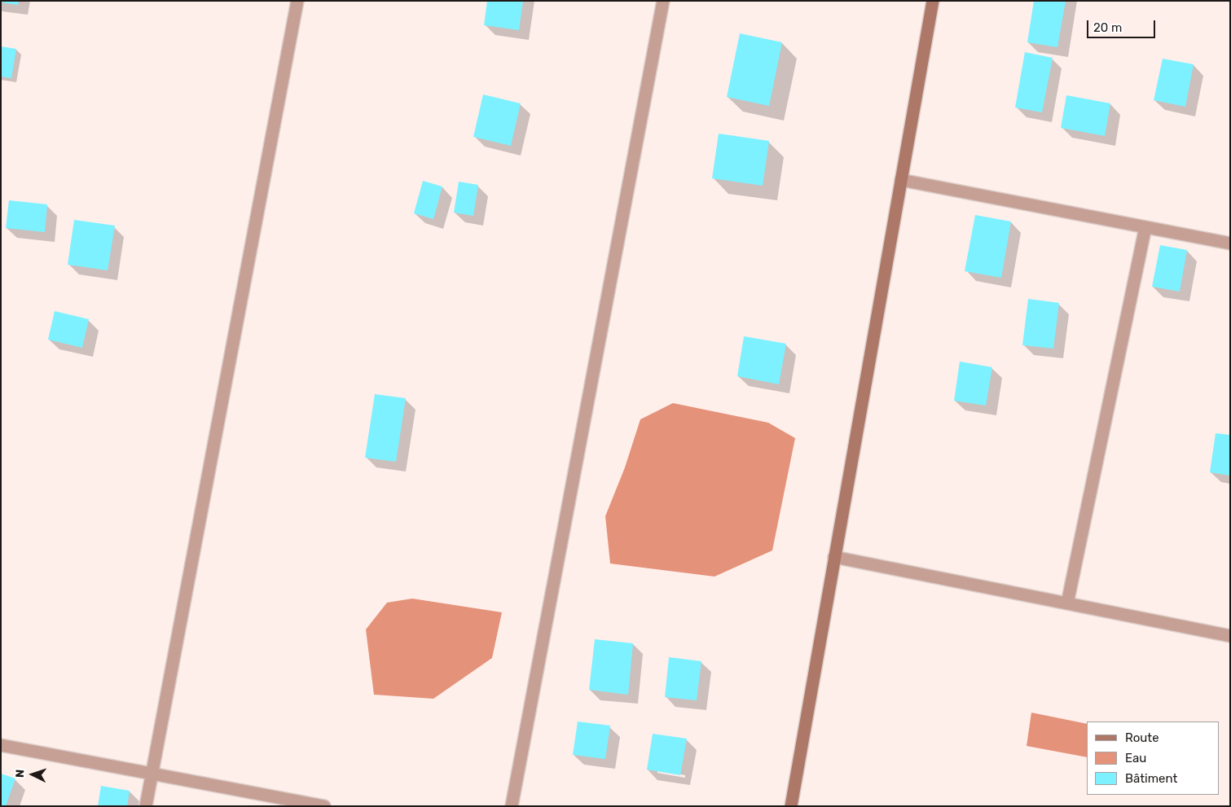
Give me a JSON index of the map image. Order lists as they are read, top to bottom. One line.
{"legend":["Route","Eau","Bâtiment"],"scale_bar":"20 m","north":"left"}
